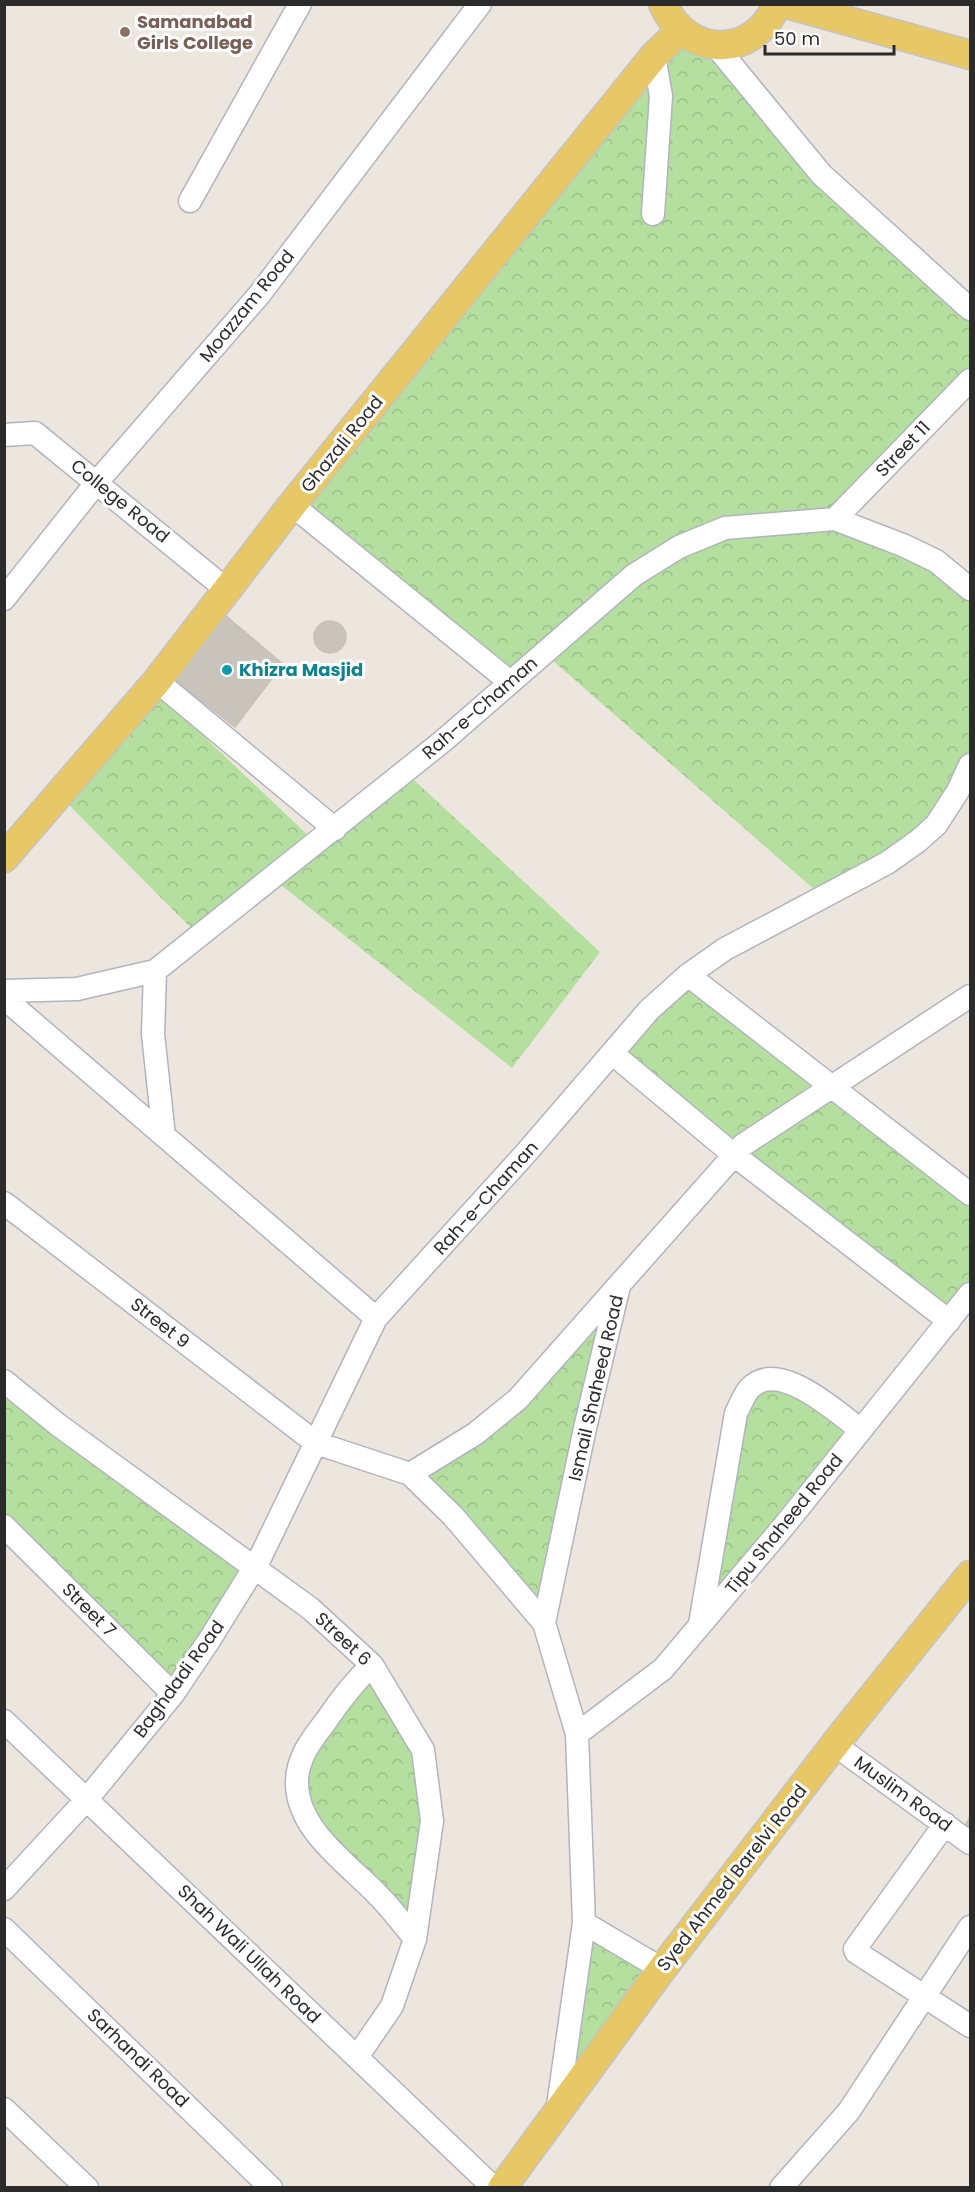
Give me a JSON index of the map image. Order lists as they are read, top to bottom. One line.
{"streets":{"main road":["Ghazali Road","Syed Ahmed Barelvi Road"],"street":["Moazzam Road","Street 11","College Road","Rah-e-Chaman","Street 9","Ismail Shaheed Road","Tipu Shaheed Road","Street 7","Street 6","Baghdadi Road","Muslim Road","Shah Wali Ullah Road","Sarhandi Road"]},"crossings":[["Moazzam Road","College Road"],["Ghazali Road","College Road"],["Street 11","Rah-e-Chaman"],["Rah-e-Chaman","Street 9"],["Rah-e-Chaman","Baghdadi Road"],["Street 9","Baghdadi Road"],["Street 7","Baghdadi Road"],["Street 6","Baghdadi Road"],["Street 6","Shah Wali Ullah Road"],["Baghdadi Road","Shah Wali Ullah Road"],["Muslim Road","Syed Ahmed Barelvi Road"]],"places":["Samanabad Girls College","Khizra Masjid"],"scale_bar":"50 m"}
